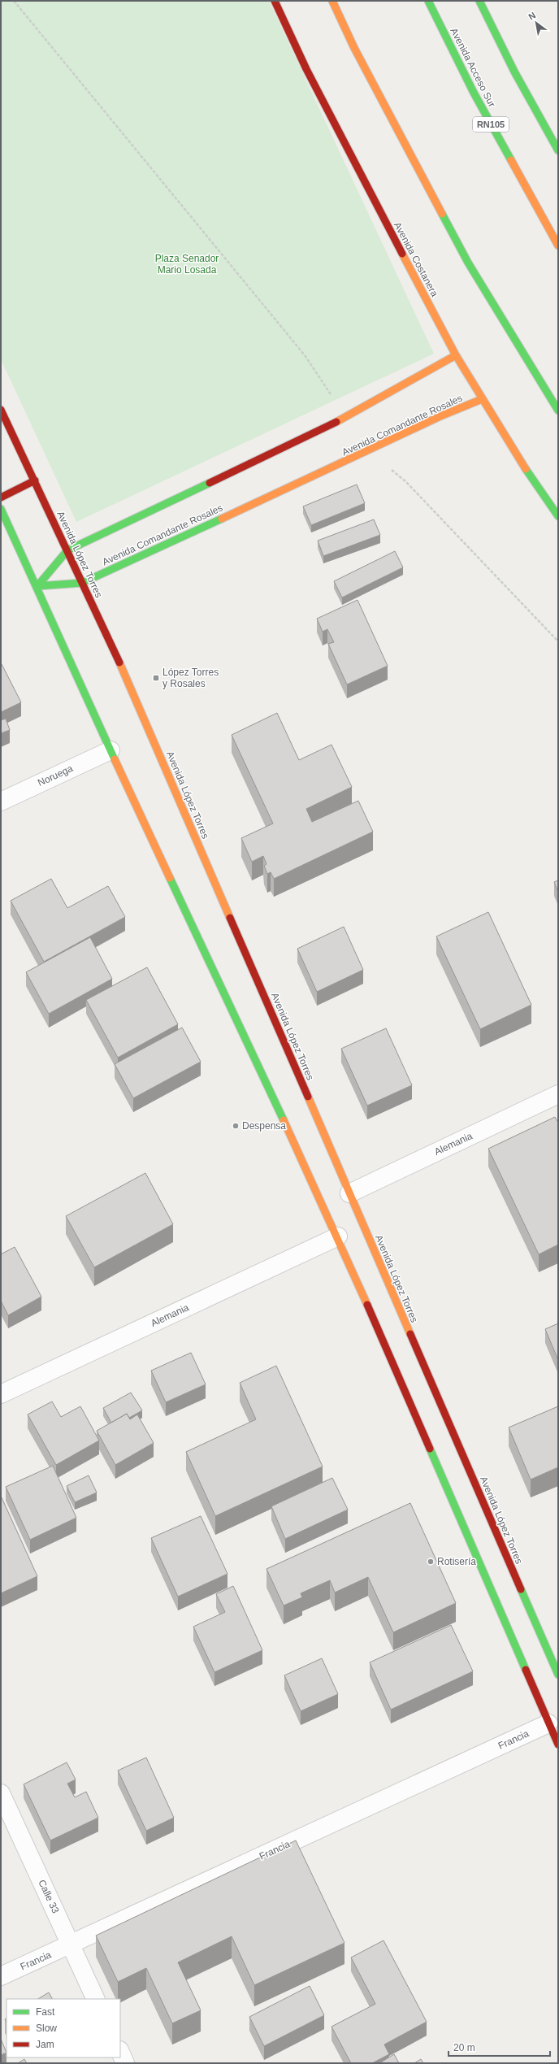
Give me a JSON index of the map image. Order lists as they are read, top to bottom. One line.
{"streets":{"main road":["Avenida Acceso Sur","RN105","Avenida Costanera","Avenida Comandante Rosales","Avenida López Torres"],"street":["Noruega","Alemania","Francia","Calle 33"]},"crossings":[["Avenida Costanera","Avenida Comandante Rosales"],["Avenida Comandante Rosales","Avenida López Torres"],["Avenida López Torres","Alemania"],["Francia","Calle 33"]],"parks":["Plaza Senador Mario Losada"],"places":{"transit":["López Torres y Rosales"],"other":["Despensa","Rotisería"]},"legend":["Fast","Slow","Jam"],"scale_bar":"20 m","north":"top left"}
